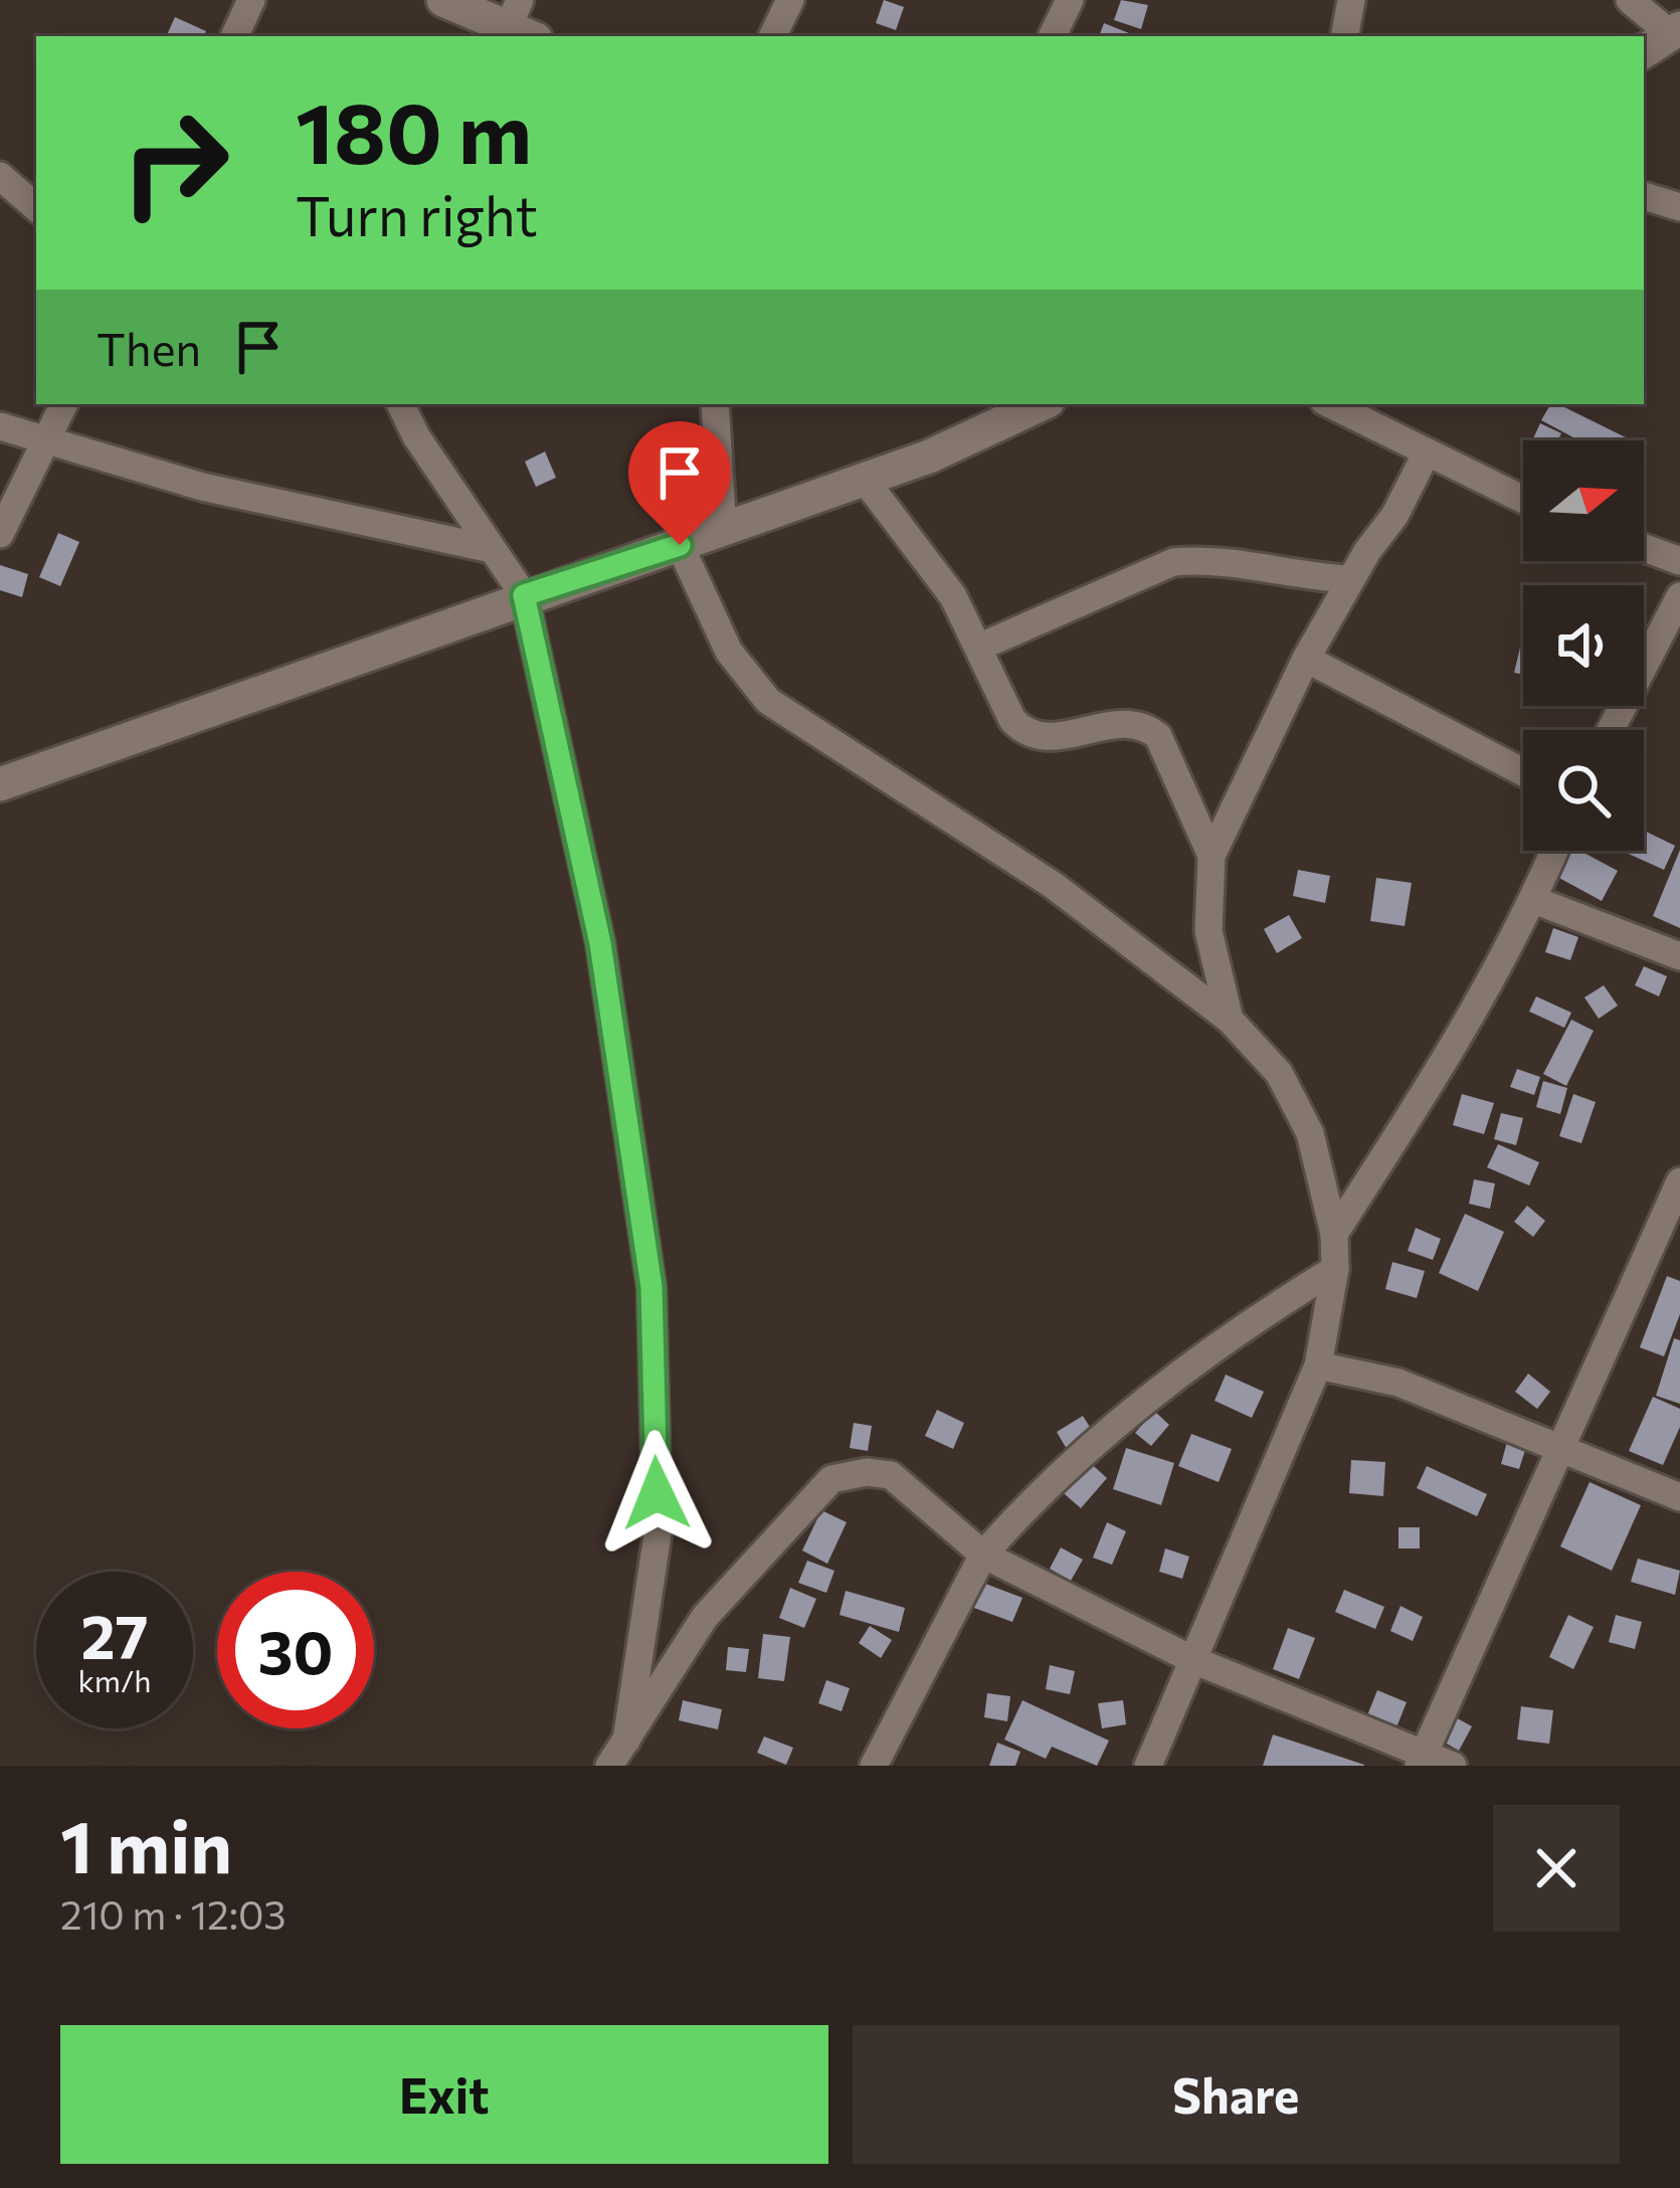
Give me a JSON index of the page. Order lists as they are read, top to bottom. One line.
{"north":"right","page":{"turn":["180 m","Turn right"],"then":"Then","speed":"27 km/h","limit":"30","heading":["1 min","210 m · 12:03"],"buttons":["Exit","Share"]}}
